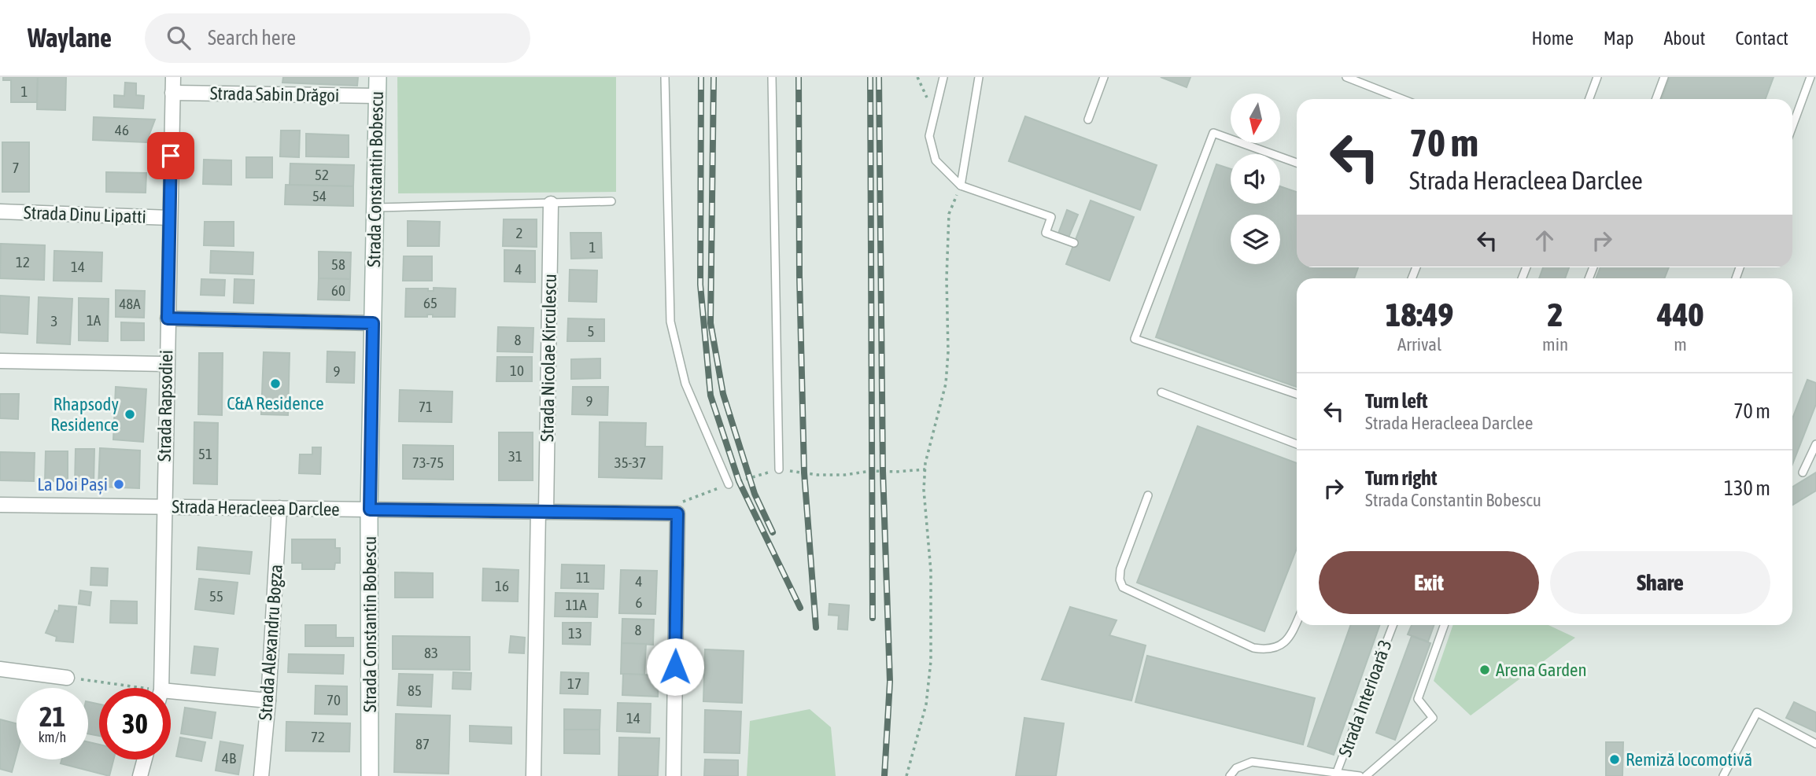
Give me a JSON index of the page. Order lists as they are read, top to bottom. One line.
{"streets":{"street":["Strada Sabin Drăgoi","Strada Constantin Bobescu","Strada Dinu Lipatti","Strada Nicolae Kirculescu","Strada Rapsodiei","Strada Heracleea Darclee","Strada Alexandru Bogza"],"lane":["Strada Interioară 3"]},"crossings":[["Strada Sabin Drăgoi","Strada Constantin Bobescu"],["Strada Sabin Drăgoi","Strada Rapsodiei"],["Strada Constantin Bobescu","Strada Heracleea Darclee"],["Strada Dinu Lipatti","Strada Rapsodiei"],["Strada Nicolae Kirculescu","Strada Heracleea Darclee"],["Strada Rapsodiei","Strada Heracleea Darclee"],["Strada Heracleea Darclee","Strada Alexandru Bogza"]],"places":["C&A Residence","Rhapsody Residence","La Doi Pași","Arena Garden","Remiză locomotivă"],"house_numbers":["1","46","7","52","54","2","1","12","58","14","4","60","65","48A","1A","3","5","8","10","9","9","71","51","31","73-75","35-37","11","4","16","55","6","11A","8","13","83","17","85","70","14","72","87","4B"],"north":"bottom","page":{"header":"Waylane","search":"Search here","nav":["Home","Map","About","Contact"],"turn":["70 m","Strada Heracleea Darclee"],"eta":["18:49","Arrival","2","min","440","m"],"list":[{"name":"Turn left","note":"Strada Heracleea Darclee","value":"70 m"},{"name":"Turn right","note":"Strada Constantin Bobescu","value":"130 m"}],"buttons":["Exit","Share"],"speed":"21 km/h","limit":"30"}}
